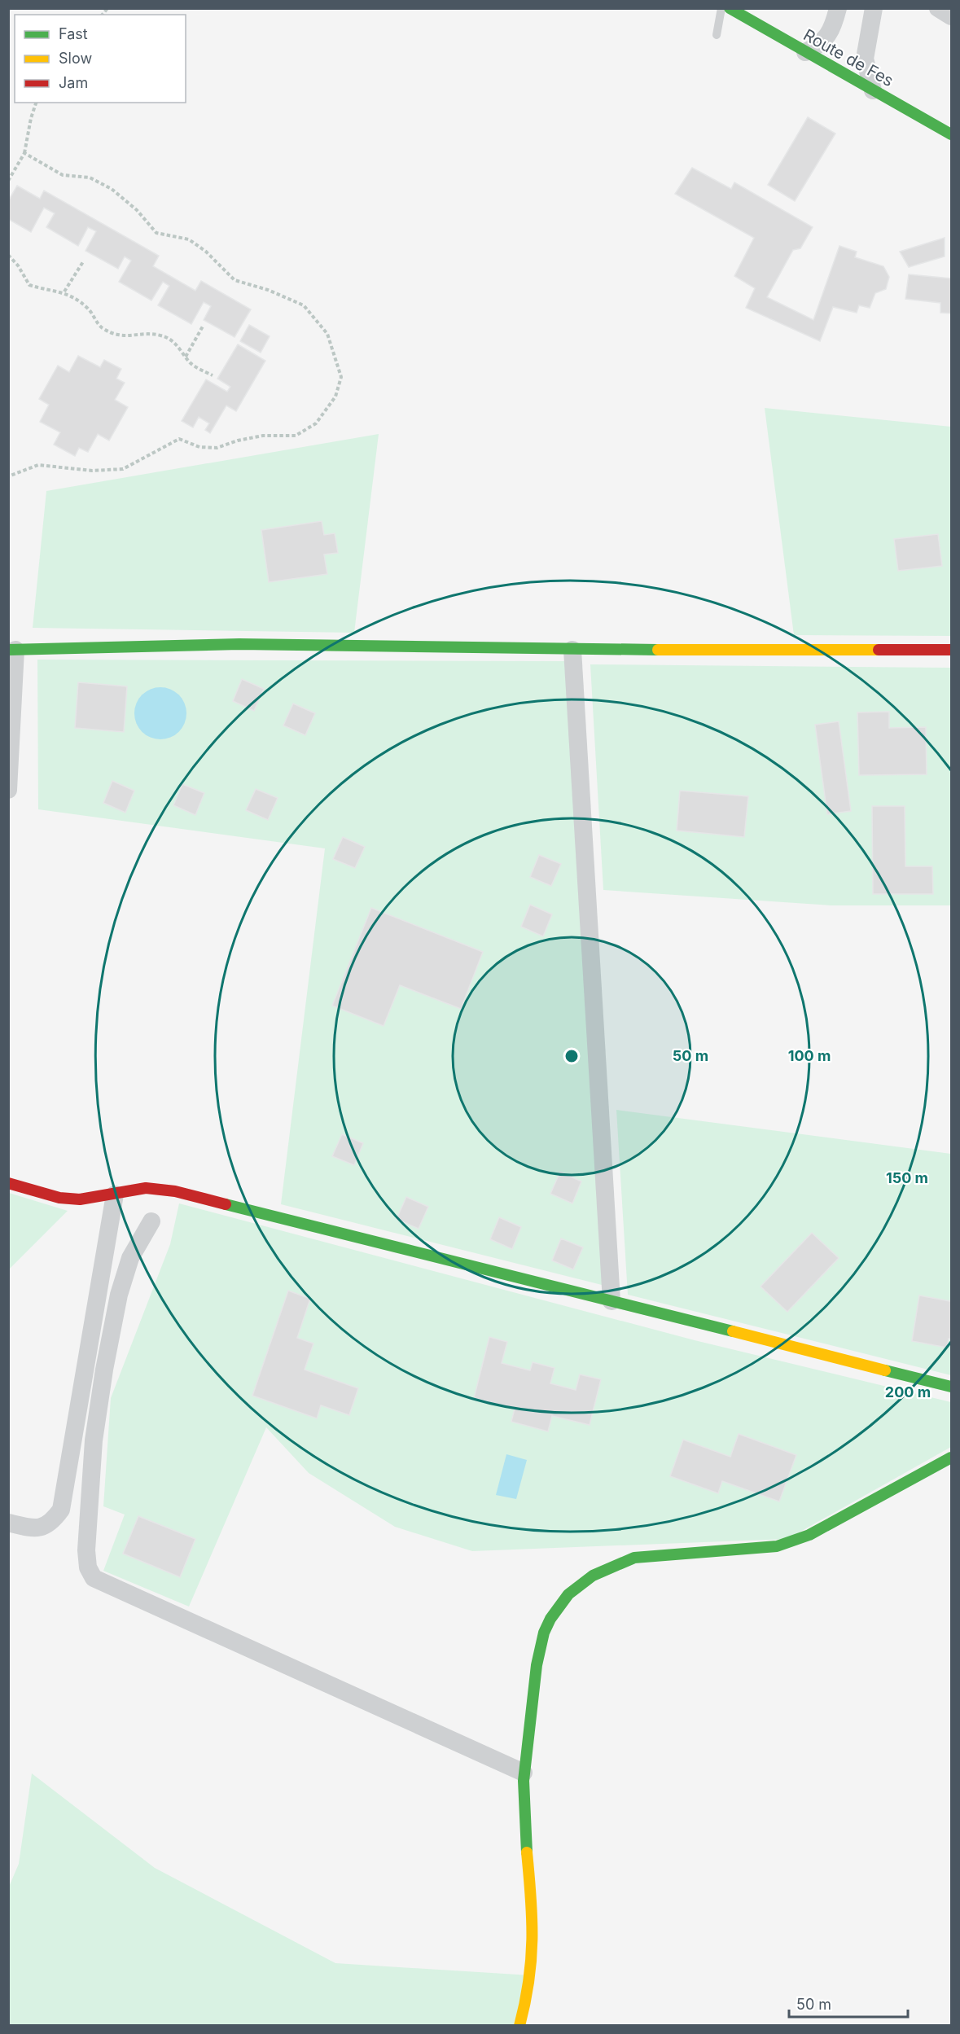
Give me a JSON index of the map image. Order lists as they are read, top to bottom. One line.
{"streets":{"street":["Route de Fes"]},"legend":["Fast","Slow","Jam"],"scale_bar":"50 m","rings":["50 m","100 m","150 m","200 m"]}
